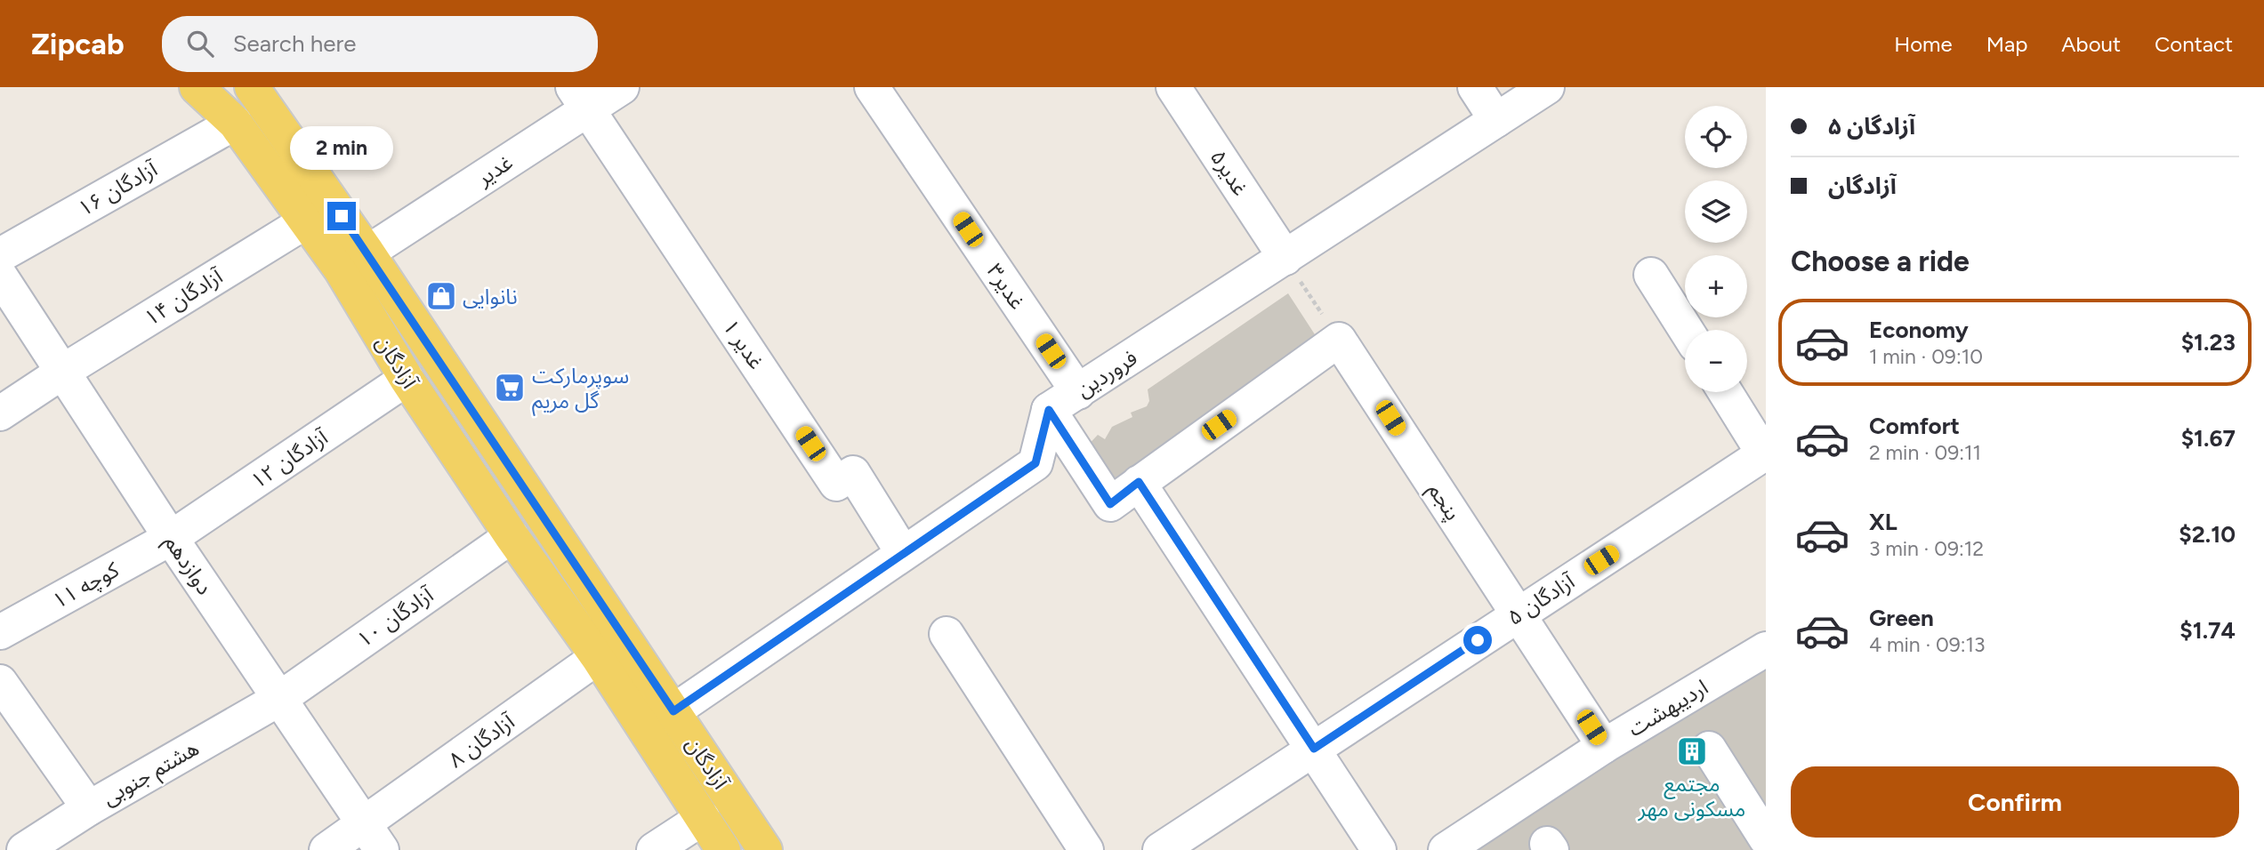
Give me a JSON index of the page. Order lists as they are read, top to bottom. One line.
{"streets":{"main road":["آزادگان"],"street":["غدیر","غدیر۵","آزادگان ۱۶","غدیر۳","آزادگان ۱۴","غدیر ۱","فروردین","آزادگان ۱۲","پنجم","دوازدهم","کوچه ۱۱","آزادگان ۵","آزادگان ۱۰","اردیبهشت","آزادگان ۸","هشتم جنوبی"]},"crossings":[["غدیر","غدیر ۱"],["غدیر","آزادگان"],["غدیر۵","فروردین"],["آزادگان ۱۶","آزادگان"],["غدیر۳","فروردین"],["آزادگان ۱۴","آزادگان"],["آزادگان ۱۴","دوازدهم"],["آزادگان","آزادگان ۱۲"],["آزادگان","آزادگان ۱۰"],["آزادگان","آزادگان ۸"],["آزادگان ۱۲","دوازدهم"],["آزادگان ۱۲","کوچه ۱۱"],["پنجم","آزادگان ۵"],["پنجم","اردیبهشت"],["دوازدهم","کوچه ۱۱"],["دوازدهم","آزادگان ۱۰"],["دوازدهم","آزادگان ۸"],["دوازدهم","هشتم جنوبی"],["آزادگان ۱۰","هشتم جنوبی"]],"places":{"shop":["نانوایی"],"supermarket":["سوپرمارکت گل مریم"],"building":["مجتمع مسکونی مهر"]},"page":{"header":"Zipcab","search":"Search here","nav":["Home","Map","About","Contact"],"banner":["آزادگان ۵","آزادگان"],"map_buttons":["+","−"],"bubble":"2 min","heading":"Choose a ride","list":[{"name":"Economy","note":"1 min · 09:10","value":"$1.23"},{"name":"Comfort","note":"2 min · 09:11","value":"$1.67"},{"name":"XL","note":"3 min · 09:12","value":"$2.10"},{"name":"Green","note":"4 min · 09:13","value":"$1.74"}],"buttons":"Confirm"}}
